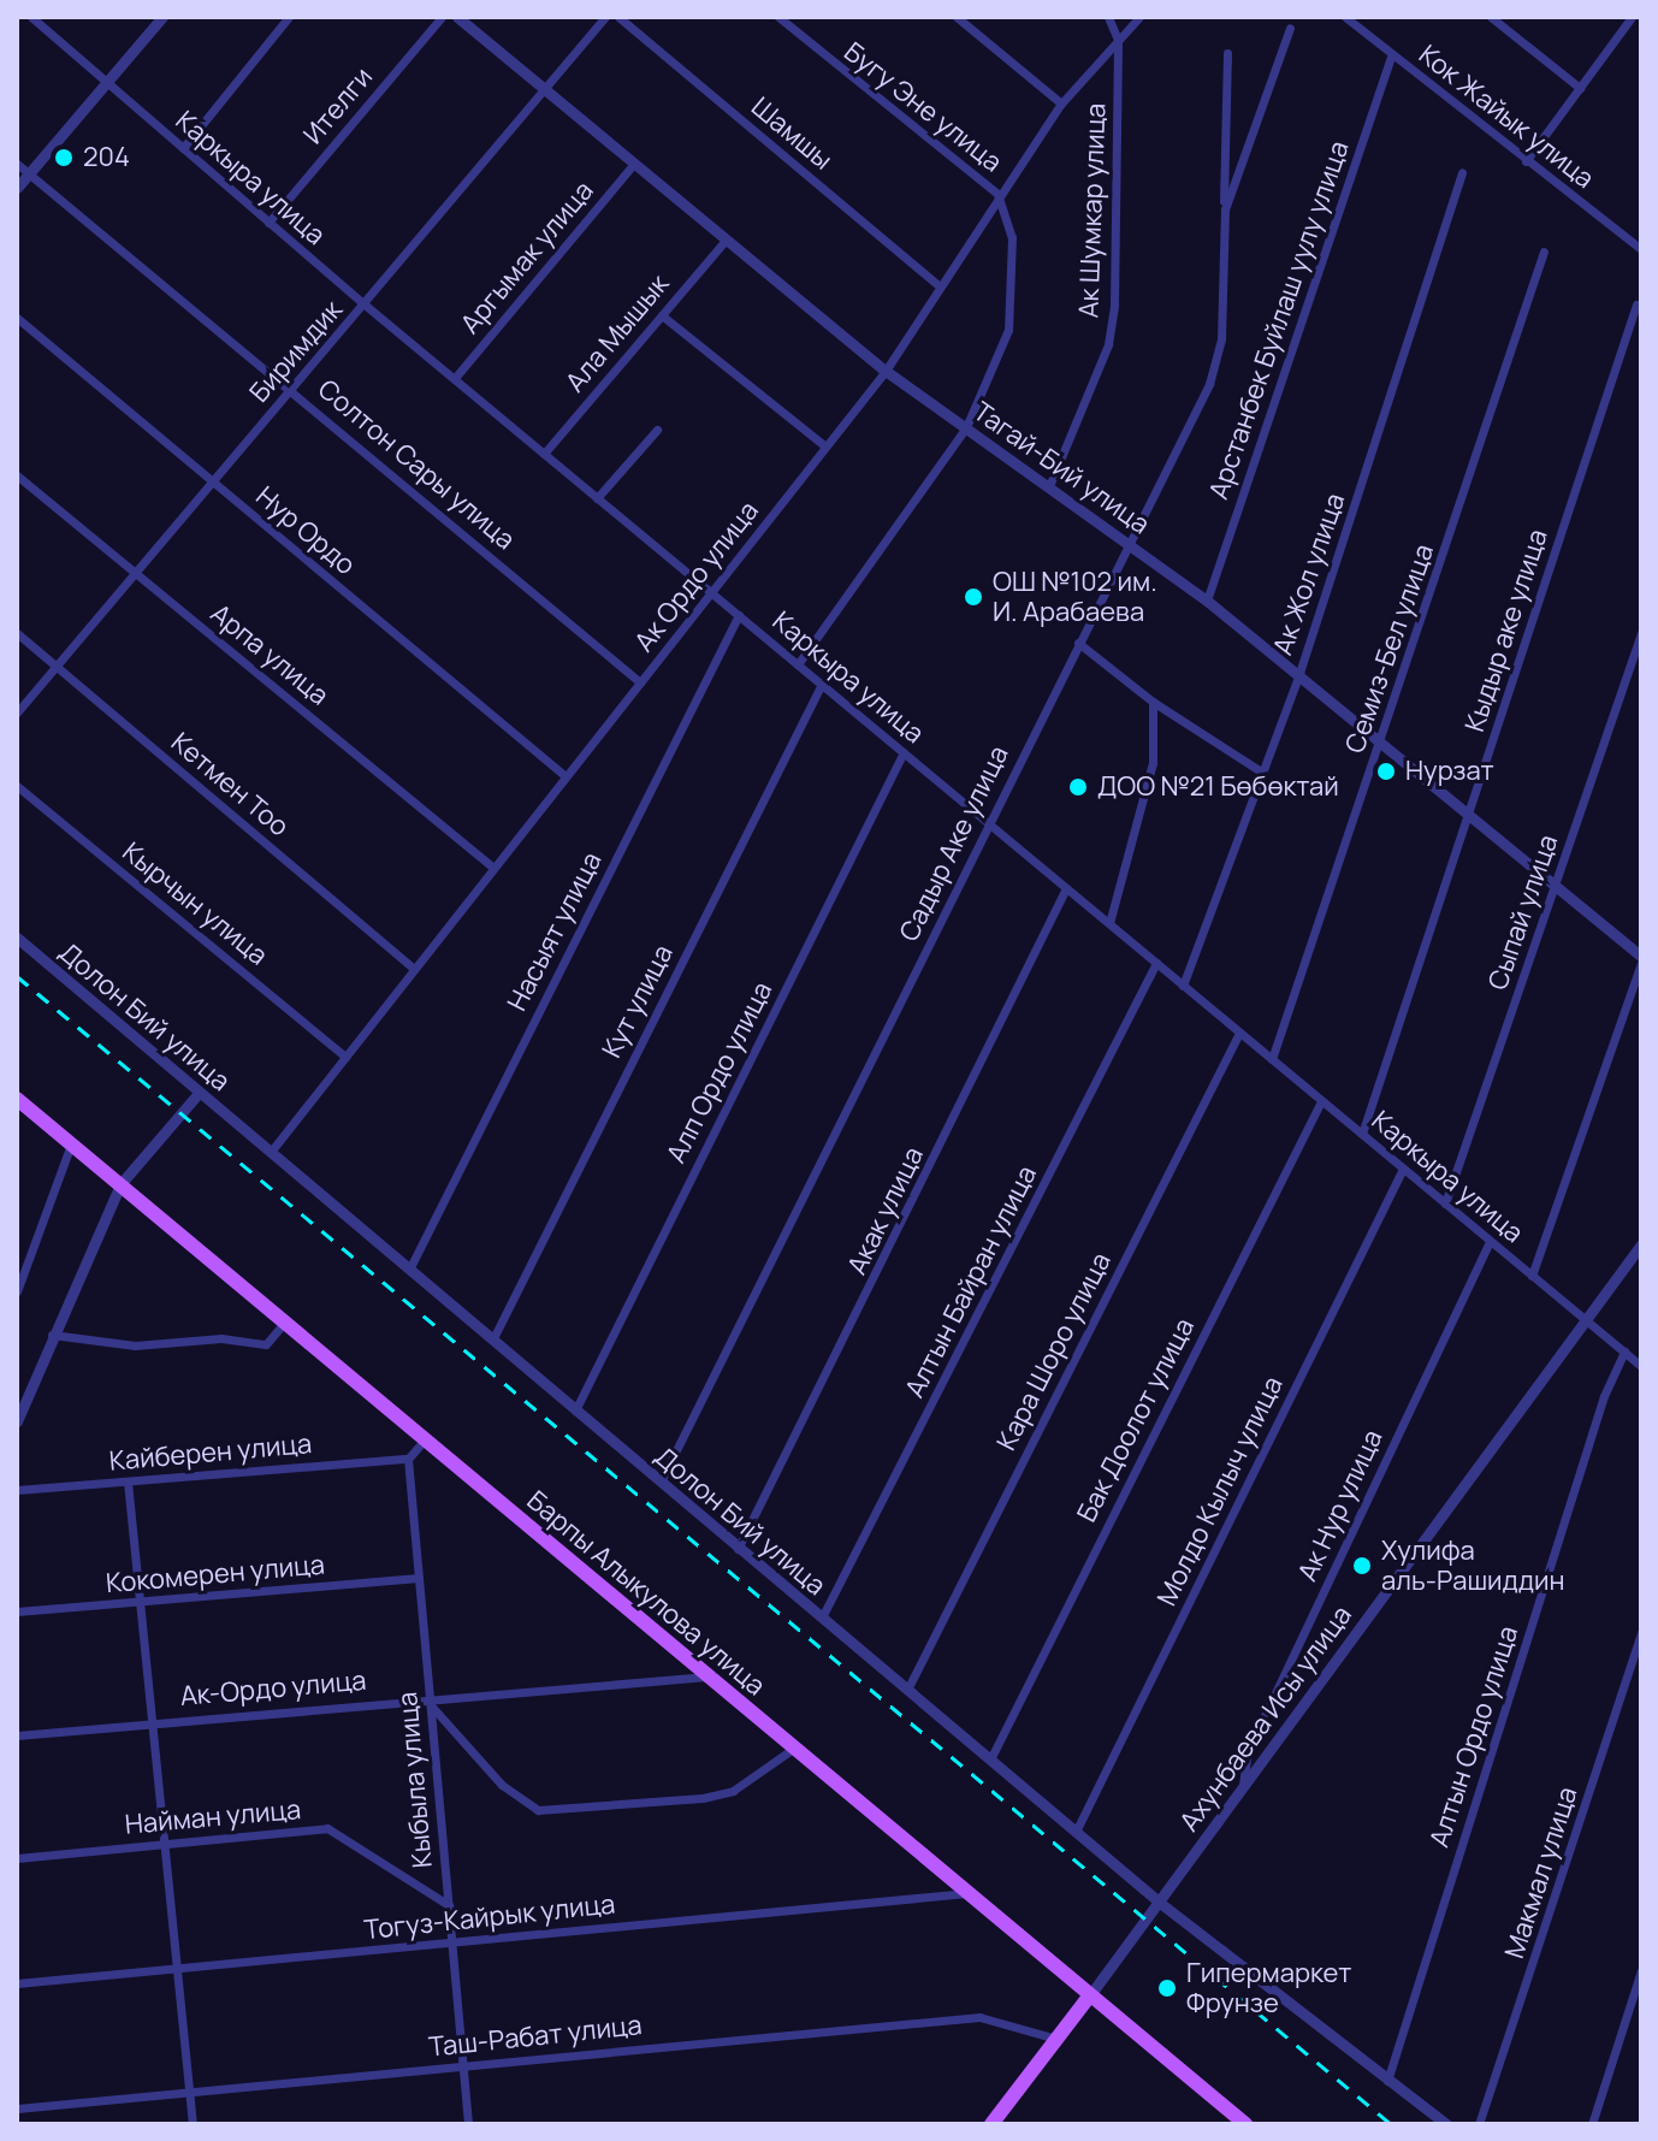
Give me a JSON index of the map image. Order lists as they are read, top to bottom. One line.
{"streets":{"main road":["Барпы Алыкулова улица","Ахунбаева Исы улица"],"street":["Ителги","Бугу Эне улица","Кок Жайык улица","Шамшы","Каркыра улица","Ак Шумкар улица","Аргымак улица","Арстанбек Буйлаш уулу улица","Ала Мышык","Биримдик","Солтон Сары улица","Тагай-Бий улица","Нур Ордо","Ак Жол улица","Ак Ордо улица","Кыдыр аке улица","Семиз-Бел улица","Арпа улица","Кетмен Тоо","Садыр Аке улица","Кырчын улица","Сыпай улица","Насыят улица","Кут улица","Долон Бий улица","Алп Ордо улица","Акак улица","Алтын Байран улица","Кара Шоро улица","Бак Доолот улица","Кайберен улица","Молдо Кылыч улица","Ак Нур улица","Кокомерен улица","Ак-Ордо улица","Алтын Ордо улица","Кыбыла улица","Найман улица","Макмал улица","Тогуз-Кайрык улица","Таш-Рабат улица"]},"crossings":[["Ителги","Каркыра улица"],["Бугу Эне улица","Ак Ордо улица"],["Кок Жайык улица","Арстанбек Буйлаш уулу улица"],["Шамшы","Ак Ордо улица"],["Каркыра улица","Аргымак улица"],["Каркыра улица","Ала Мышык"],["Каркыра улица","Биримдик"],["Каркыра улица","Ак Жол улица"],["Каркыра улица","Ак Ордо улица"],["Каркыра улица","Кыдыр аке улица"],["Каркыра улица","Семиз-Бел улица"],["Каркыра улица","Садыр Аке улица"],["Каркыра улица","Сыпай улица"],["Каркыра улица","Насыят улица"],["Каркыра улица","Кут улица"],["Каркыра улица","Алп Ордо улица"],["Каркыра улица","Акак улица"],["Каркыра улица","Алтын Байран улица"],["Каркыра улица","Кара Шоро улица"],["Каркыра улица","Бак Доолот улица"],["Каркыра улица","Молдо Кылыч улица"],["Каркыра улица","Ак Нур улица"],["Каркыра улица","Ахунбаева Исы улица"],["Каркыра улица","Алтын Ордо улица"],["Ак Шумкар улица","Тагай-Бий улица"],["Ак Шумкар улица","Ак Ордо улица"],["Аргымак улица","Тагай-Бий улица"],["Арстанбек Буйлаш уулу улица","Тагай-Бий улица"],["Ала Мышык","Тагай-Бий улица"],["Биримдик","Солтон Сары улица"],["Биримдик","Тагай-Бий улица"],["Биримдик","Нур Ордо"],["Биримдик","Арпа улица"],["Биримдик","Кетмен Тоо"],["Солтон Сары улица","Ак Ордо улица"],["Тагай-Бий улица","Ак Жол улица"],["Тагай-Бий улица","Ак Ордо улица"],["Тагай-Бий улица","Кыдыр аке улица"],["Тагай-Бий улица","Семиз-Бел улица"],["Тагай-Бий улица","Садыр Аке улица"],["Тагай-Бий улица","Сыпай улица"],["Нур Ордо","Ак Ордо улица"],["Ак Ордо улица","Арпа улица"],["Ак Ордо улица","Кетмен Тоо"],["Ак Ордо улица","Кырчын улица"],["Ак Ордо улица","Долон Бий улица"],["Садыр Аке улица","Долон Бий улица"],["Насыят улица","Долон Бий улица"],["Кут улица","Долон Бий улица"],["Долон Бий улица","Алп Ордо улица"],["Долон Бий улица","Акак улица"],["Долон Бий улица","Алтын Байран улица"],["Долон Бий улица","Кара Шоро улица"],["Долон Бий улица","Бак Доолот улица"],["Долон Бий улица","Молдо Кылыч улица"],["Долон Бий улица","Ахунбаева Исы улица"],["Долон Бий улица","Алтын Ордо улица"],["Кайберен улица","Кыбыла улица"],["Ак Нур улица","Ахунбаева Исы улица"],["Кокомерен улица","Кыбыла улица"],["Барпы Алыкулова улица","Ак-Ордо улица"],["Барпы Алыкулова улица","Ахунбаева Исы улица"],["Барпы Алыкулова улица","Тогуз-Кайрык улица"],["Ак-Ордо улица","Кыбыла улица"],["Ахунбаева Исы улица","Таш-Рабат улица"],["Кыбыла улица","Найман улица"],["Кыбыла улица","Тогуз-Кайрык улица"],["Кыбыла улица","Таш-Рабат улица"]],"places":["204","ОШ №102 им. И. Арабаева","Нурзат","ДОО №21 Бөбөктай","Хулифа аль-Рашиддин","Гипермаркет Фрунзе"]}
